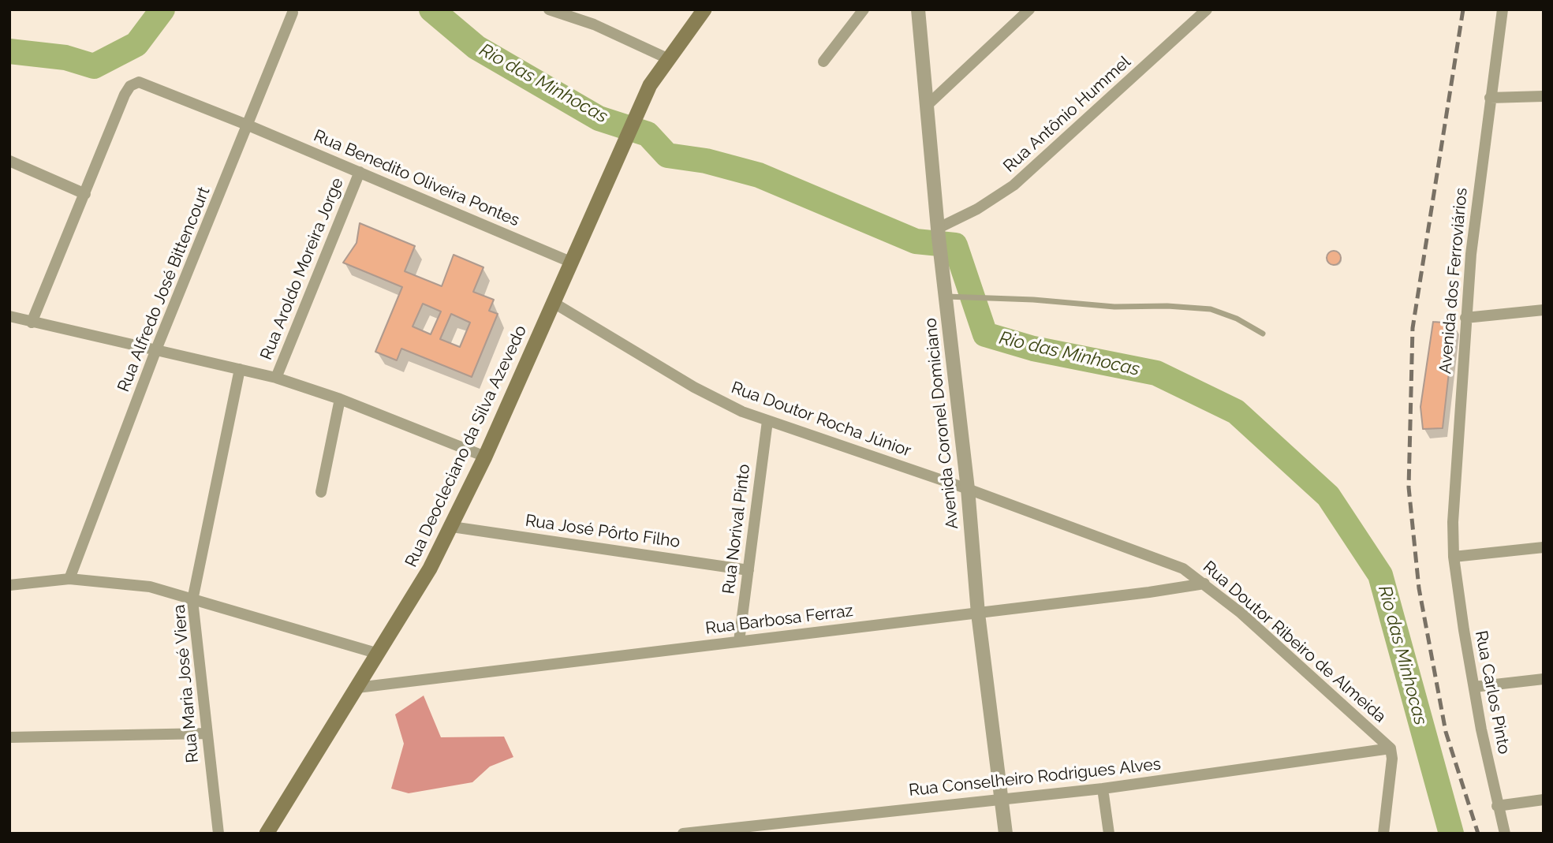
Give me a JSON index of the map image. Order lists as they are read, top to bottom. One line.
{"streets":{"main road":["Rua Deocleciano da Silva Azevedo"],"street":["Rua Antônio Hummel","Rua Benedito Oliveira Pontes","Rua Aroldo Moreira Jorge","Avenida dos Ferroviários","Rua Alfredo José Bittencourt","Rua Doutor Rocha Júnior","Avenida Coronel Domiciano","Rua Norival Pinto","Rua José Pôrto Filho","Rua Barbosa Ferraz","Rua Doutor Ribeiro de Almeida","Rua Maria José Viera","Rua Carlos Pinto","Rua Conselheiro Rodrigues Alves"]},"crossings":[["Rua Antônio Hummel","Avenida Coronel Domiciano"],["Rua Benedito Oliveira Pontes","Rua Aroldo Moreira Jorge"],["Rua Benedito Oliveira Pontes","Rua Alfredo José Bittencourt"],["Rua Benedito Oliveira Pontes","Rua Deocleciano da Silva Azevedo"],["Avenida dos Ferroviários","Rua Carlos Pinto"],["Rua Doutor Rocha Júnior","Avenida Coronel Domiciano"],["Rua Doutor Rocha Júnior","Rua Deocleciano da Silva Azevedo"],["Rua Doutor Rocha Júnior","Rua Norival Pinto"],["Rua Doutor Rocha Júnior","Rua Doutor Ribeiro de Almeida"],["Avenida Coronel Domiciano","Rua Barbosa Ferraz"],["Avenida Coronel Domiciano","Rua Doutor Ribeiro de Almeida"],["Avenida Coronel Domiciano","Rua Conselheiro Rodrigues Alves"],["Rua Deocleciano da Silva Azevedo","Rua José Pôrto Filho"],["Rua Deocleciano da Silva Azevedo","Rua Barbosa Ferraz"],["Rua Norival Pinto","Rua José Pôrto Filho"],["Rua Norival Pinto","Rua Barbosa Ferraz"],["Rua Barbosa Ferraz","Rua Doutor Ribeiro de Almeida"],["Rua Doutor Ribeiro de Almeida","Rua Conselheiro Rodrigues Alves"]],"water":["Rio das Minhocas"]}
